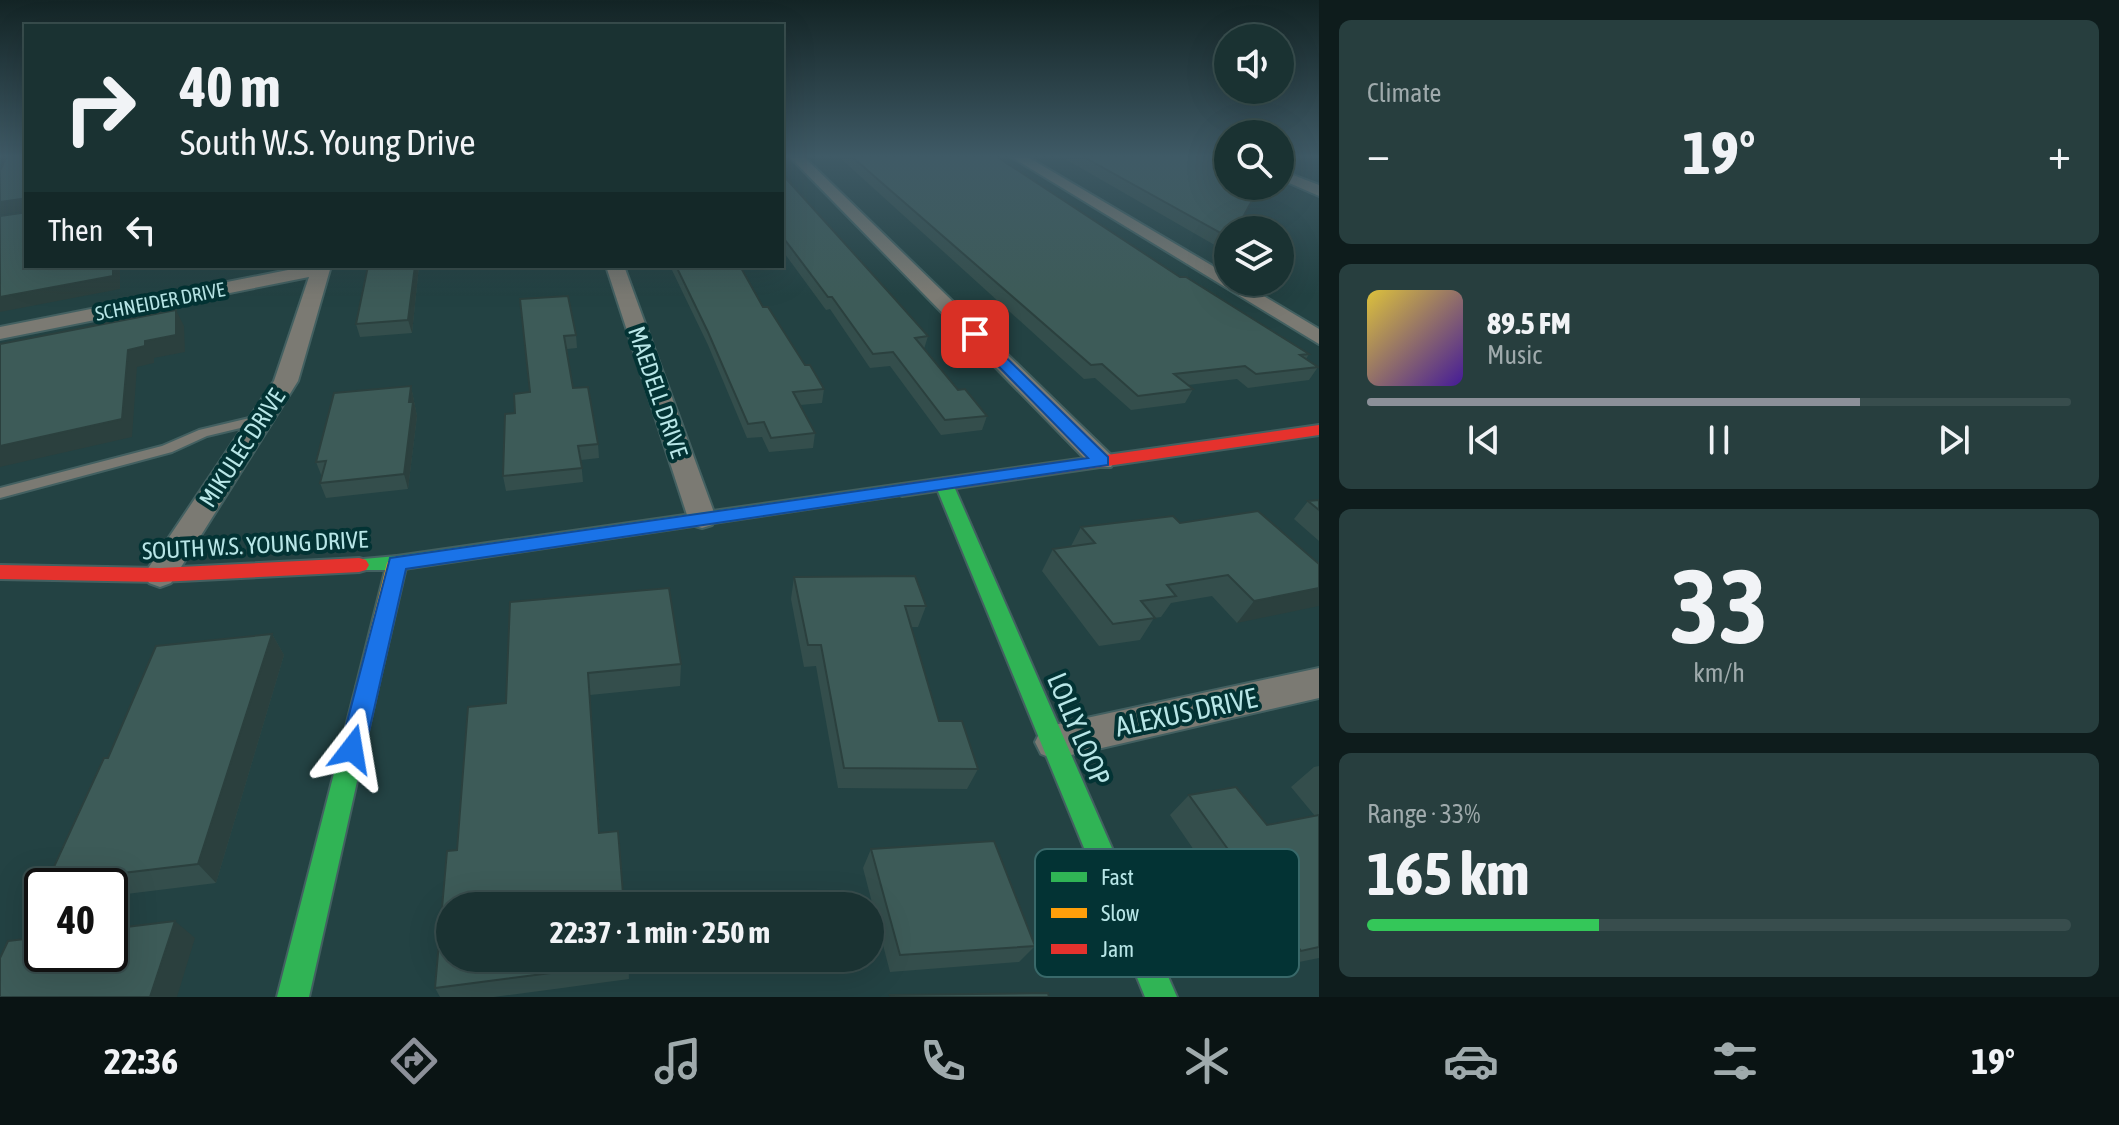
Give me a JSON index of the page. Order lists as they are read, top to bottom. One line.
{"streets":{"main road":["SOUTH W.S. YOUNG DRIVE","LOLLY LOOP"],"street":["SCHNEIDER DRIVE","MAEDELL DRIVE","MIKULEC DRIVE","ALEXUS DRIVE"]},"crossings":[["SCHNEIDER DRIVE","MIKULEC DRIVE"],["MAEDELL DRIVE","SOUTH W.S. YOUNG DRIVE"],["MIKULEC DRIVE","SOUTH W.S. YOUNG DRIVE"],["SOUTH W.S. YOUNG DRIVE","LOLLY LOOP"],["ALEXUS DRIVE","LOLLY LOOP"]],"legend":["Fast","Slow","Jam"],"page":{"tile":["Climate",["33","km/h"],["Range · 33%","165 km"]],"turn":["40 m","South W.S. Young Drive"],"heat":["−","19°","+"],"then":"Then","song":["89.5 FM","Music"],"limit":"40","trip":"22:37 · 1 min · 250 m","tabs":["22:36","19°"]}}
